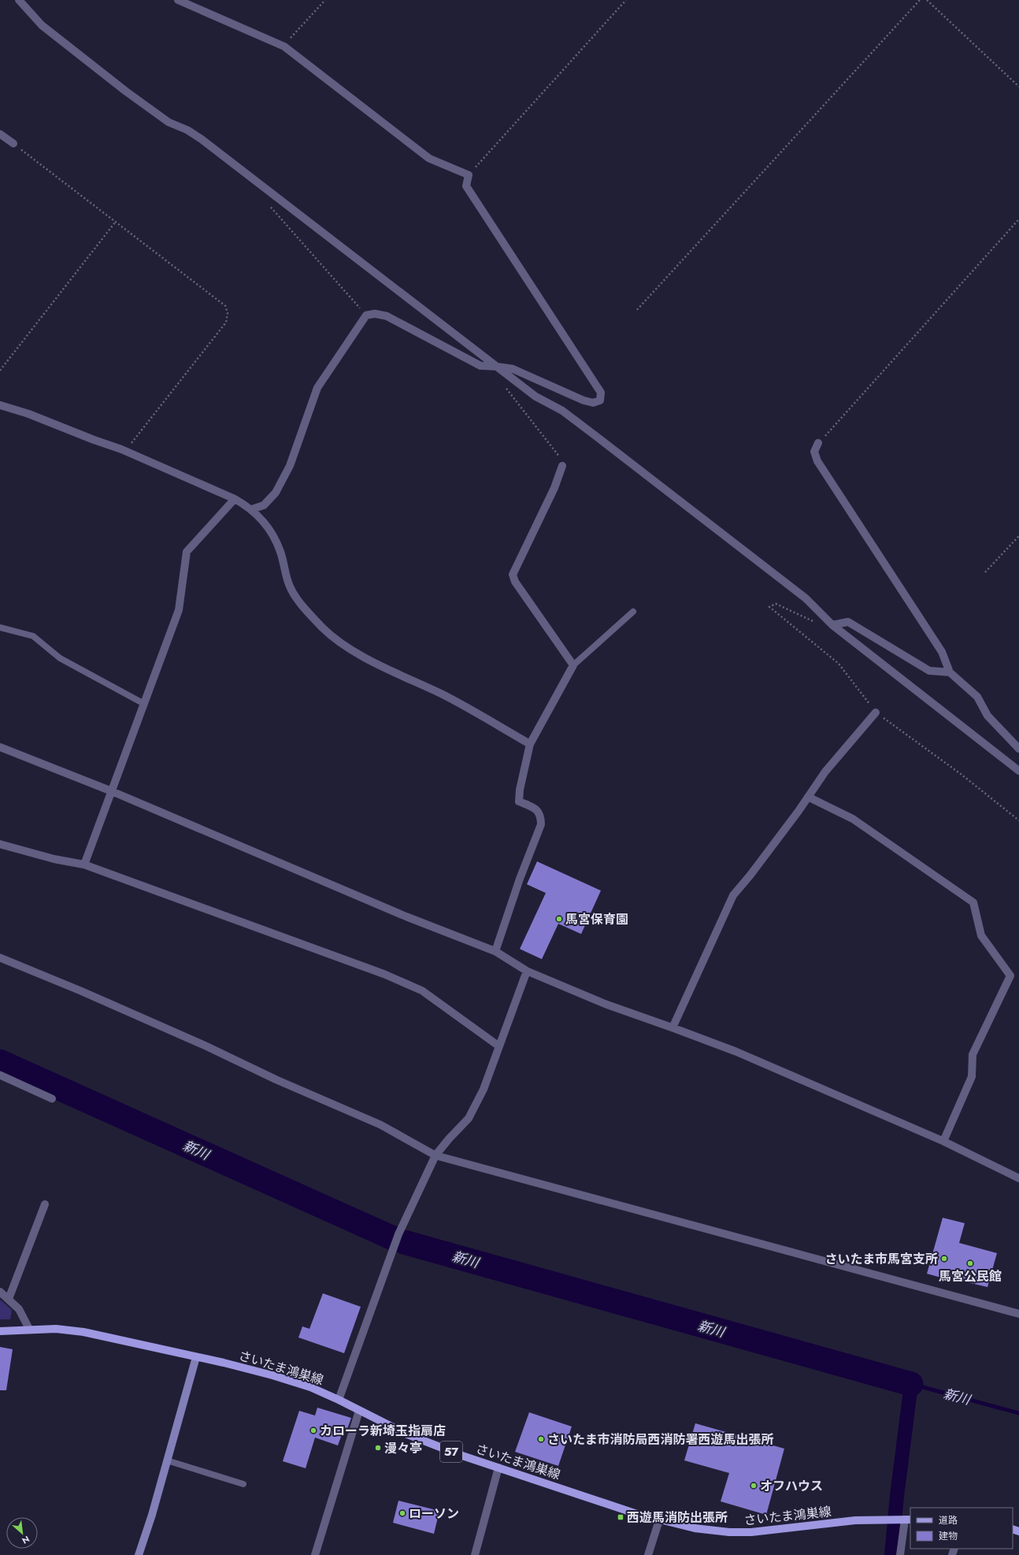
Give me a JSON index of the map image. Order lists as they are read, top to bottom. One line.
{"streets":{"main road":["さいたま鴻巣線","57"]},"water":["新川"],"places":{"other":["馬宮保育園","さいたま市馬宮支所","馬宮公民館","カローラ新埼玉指扇店","さいたま市消防局西消防署西遊馬出張所","漫々亭","オフハウス","ローソン"],"transit":["西遊馬消防出張所"]},"legend":["道路","建物"],"north":"bottom right"}
